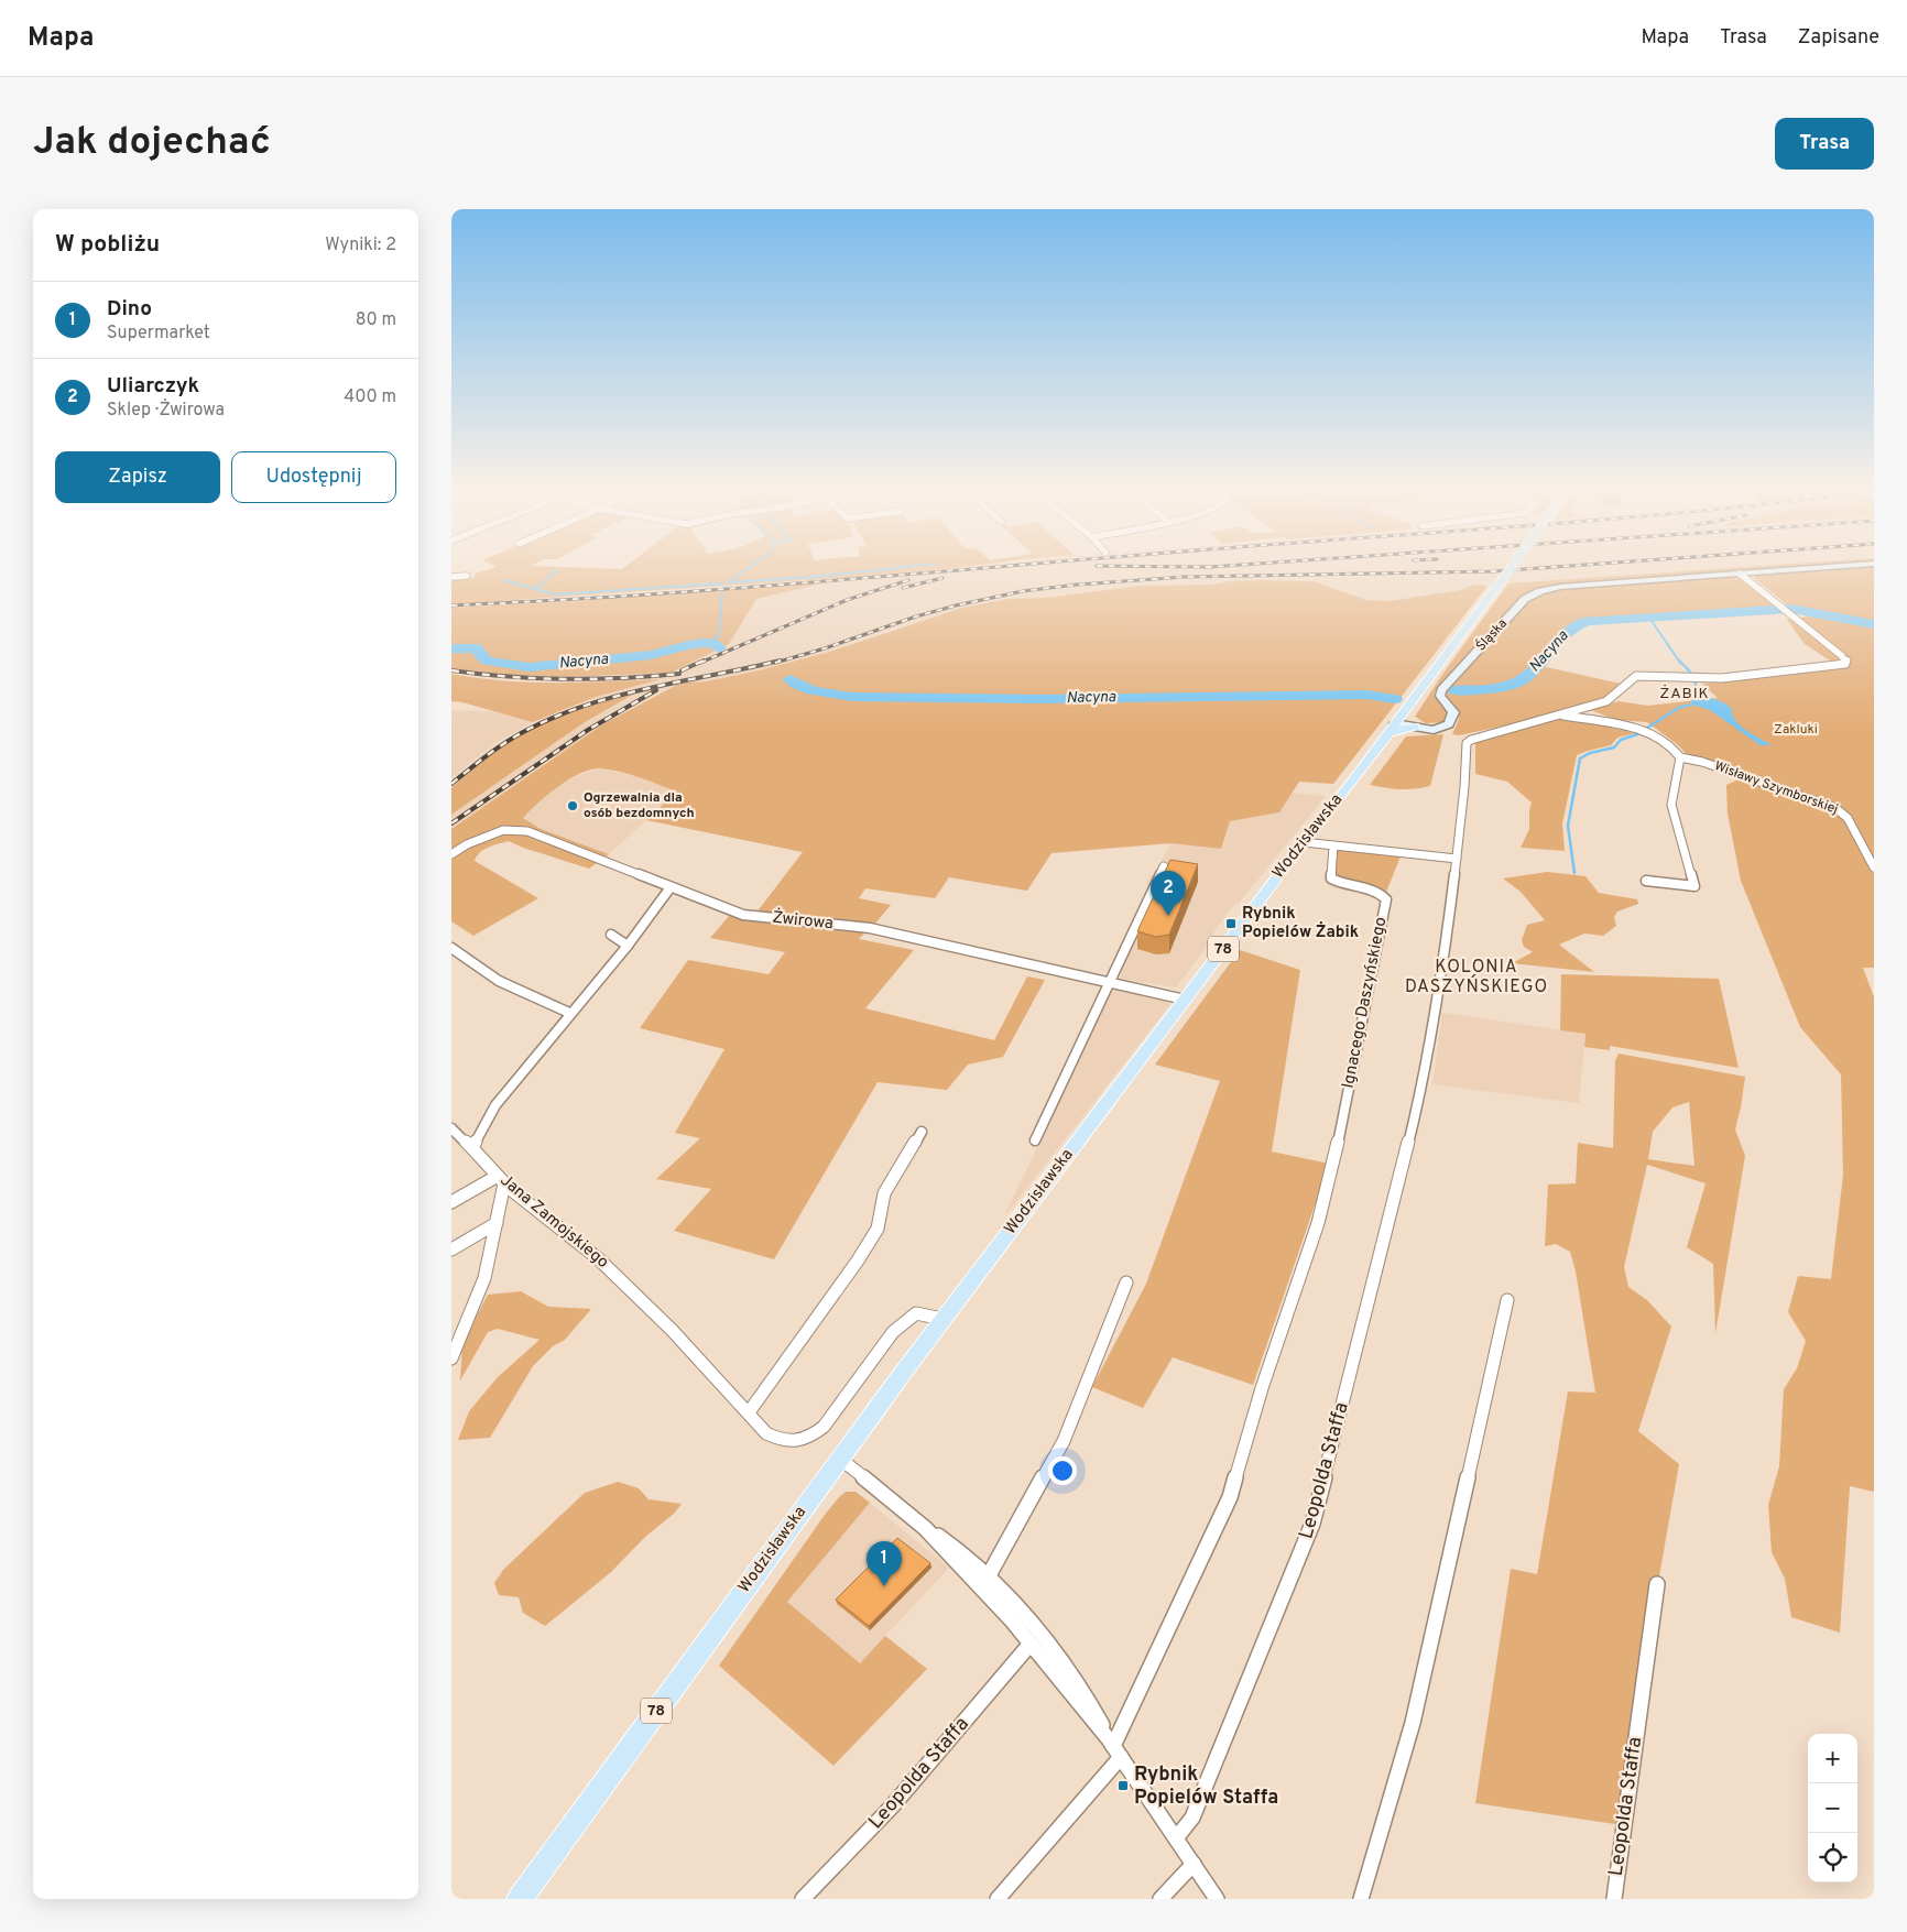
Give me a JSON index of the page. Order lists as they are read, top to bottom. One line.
{"streets":{"main road":["Wodzisławska","78"],"street":["Śląska","Wisławy Szymborskiej","Żwirowa","Ignacego Daszyńskiego","Jana Zamojskiego","Leopolda Staffa"]},"crossings":[["Wodzisławska","Żwirowa"],["Wodzisławska","Jana Zamojskiego"]],"districts":["ŻABIK","KOLONIA DASZYŃSKIEGO"],"water":["Nacyna"],"parks":["Zakluki"],"places":{"other":["Ogrzewalnia dla osób bezdomnych"],"transit":["Rybnik Popielów Żabik","Rybnik Popielów Staffa"]},"page":{"header":"Mapa","nav":["Mapa","Trasa","Zapisane"],"buttons":["Trasa",["Zapisz","Udostępnij"]],"title":"Jak dojechać","heading":["W pobliżu","Wyniki: 2"],"list":[{"mark":"1","name":"Dino","note":"Supermarket","value":"80 m"},{"mark":"2","name":"Uliarczyk","note":"Sklep · Żwirowa","value":"400 m"}],"pins":["2","1"],"map_buttons":["+","−"]}}
